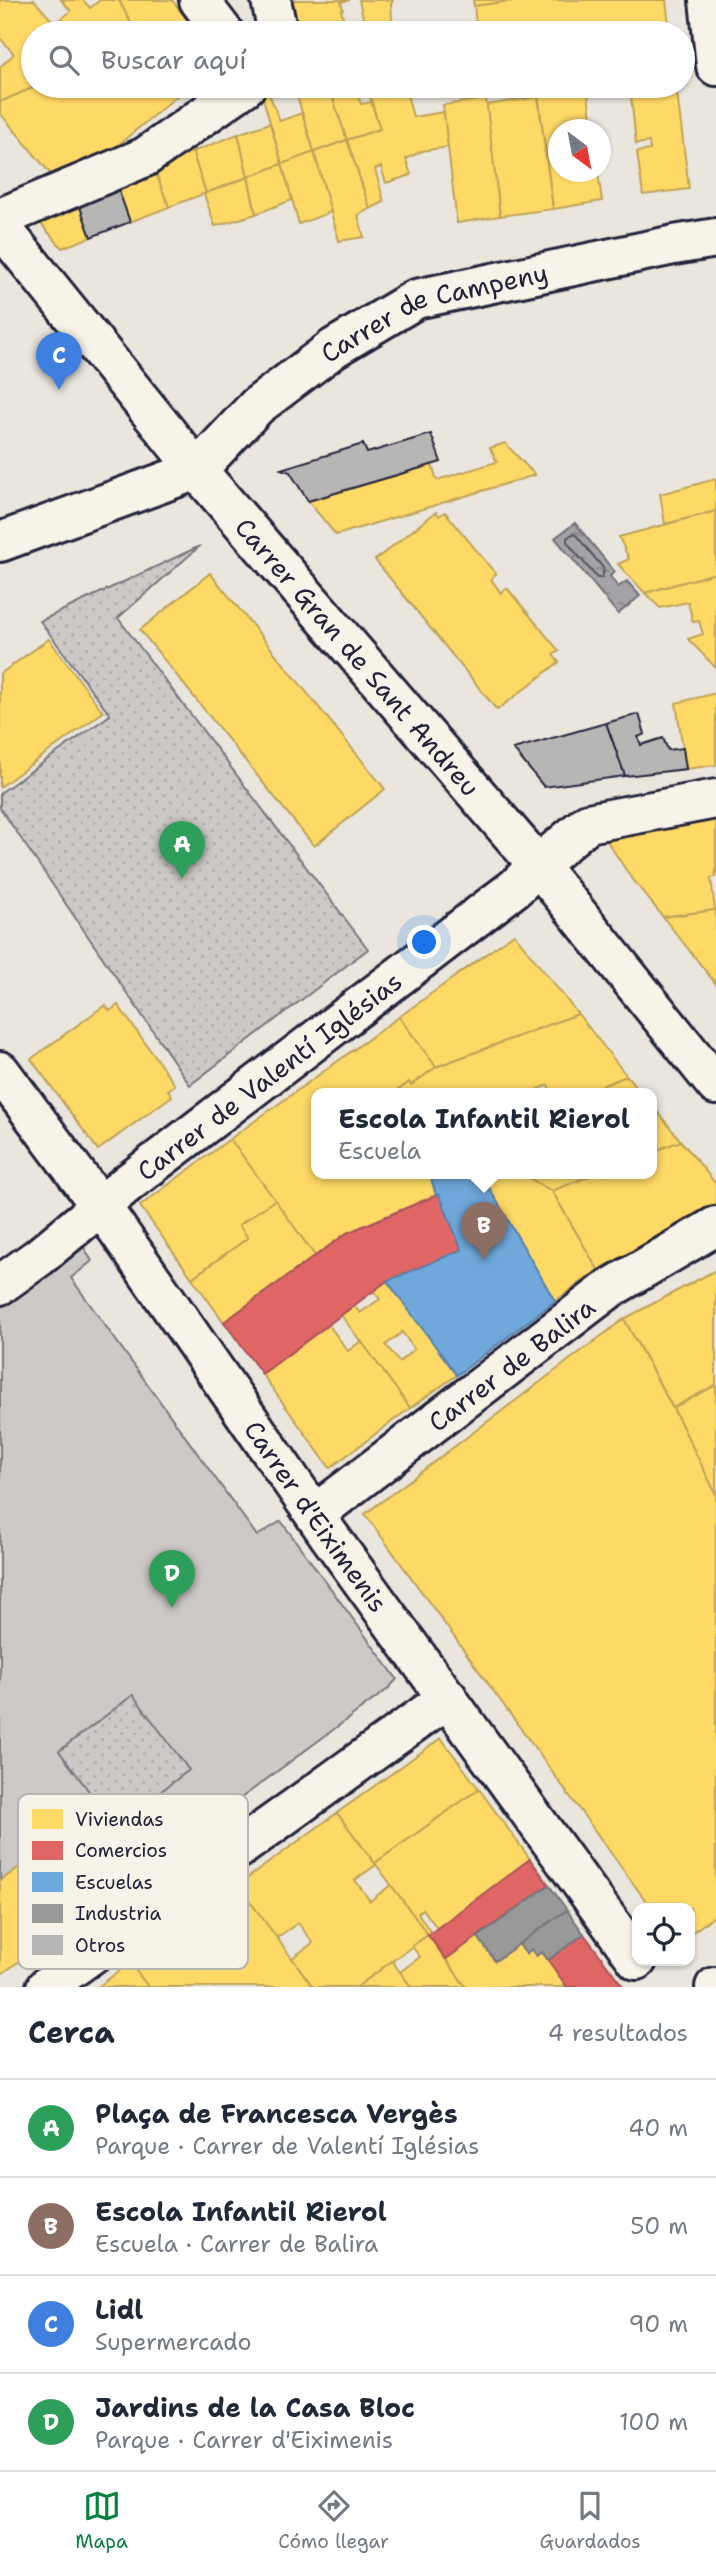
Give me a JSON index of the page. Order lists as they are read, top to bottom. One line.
{"streets":{"street":["Carrer de Campeny","Carrer Gran de Sant Andreu","Carrer de Valentí Iglésias","Carrer de Balira","Carrer d'Eiximenis"]},"crossings":[["Carrer de Campeny","Carrer Gran de Sant Andreu"],["Carrer Gran de Sant Andreu","Carrer de Valentí Iglésias"],["Carrer de Valentí Iglésias","Carrer d'Eiximenis"],["Carrer de Balira","Carrer d'Eiximenis"]],"legend":["Viviendas","Comercios","Escuelas","Industria","Otros"],"north":"bottom right","page":{"search":"Buscar aquí","pins":["C","A","B","D"],"popup":["Escola Infantil Rierol","Escuela"],"heading":["Cerca","4 resultados"],"list":[{"mark":"A","name":"Plaça de Francesca Vergès","note":"Parque · Carrer de Valentí Iglésias","value":"40 m"},{"mark":"B","name":"Escola Infantil Rierol","note":"Escuela · Carrer de Balira","value":"50 m"},{"mark":"C","name":"Lidl","note":"Supermercado","value":"90 m"},{"mark":"D","name":"Jardins de la Casa Bloc","note":"Parque · Carrer d'Eiximenis","value":"100 m"}],"nav":["Mapa","Cómo llegar","Guardados"]}}
